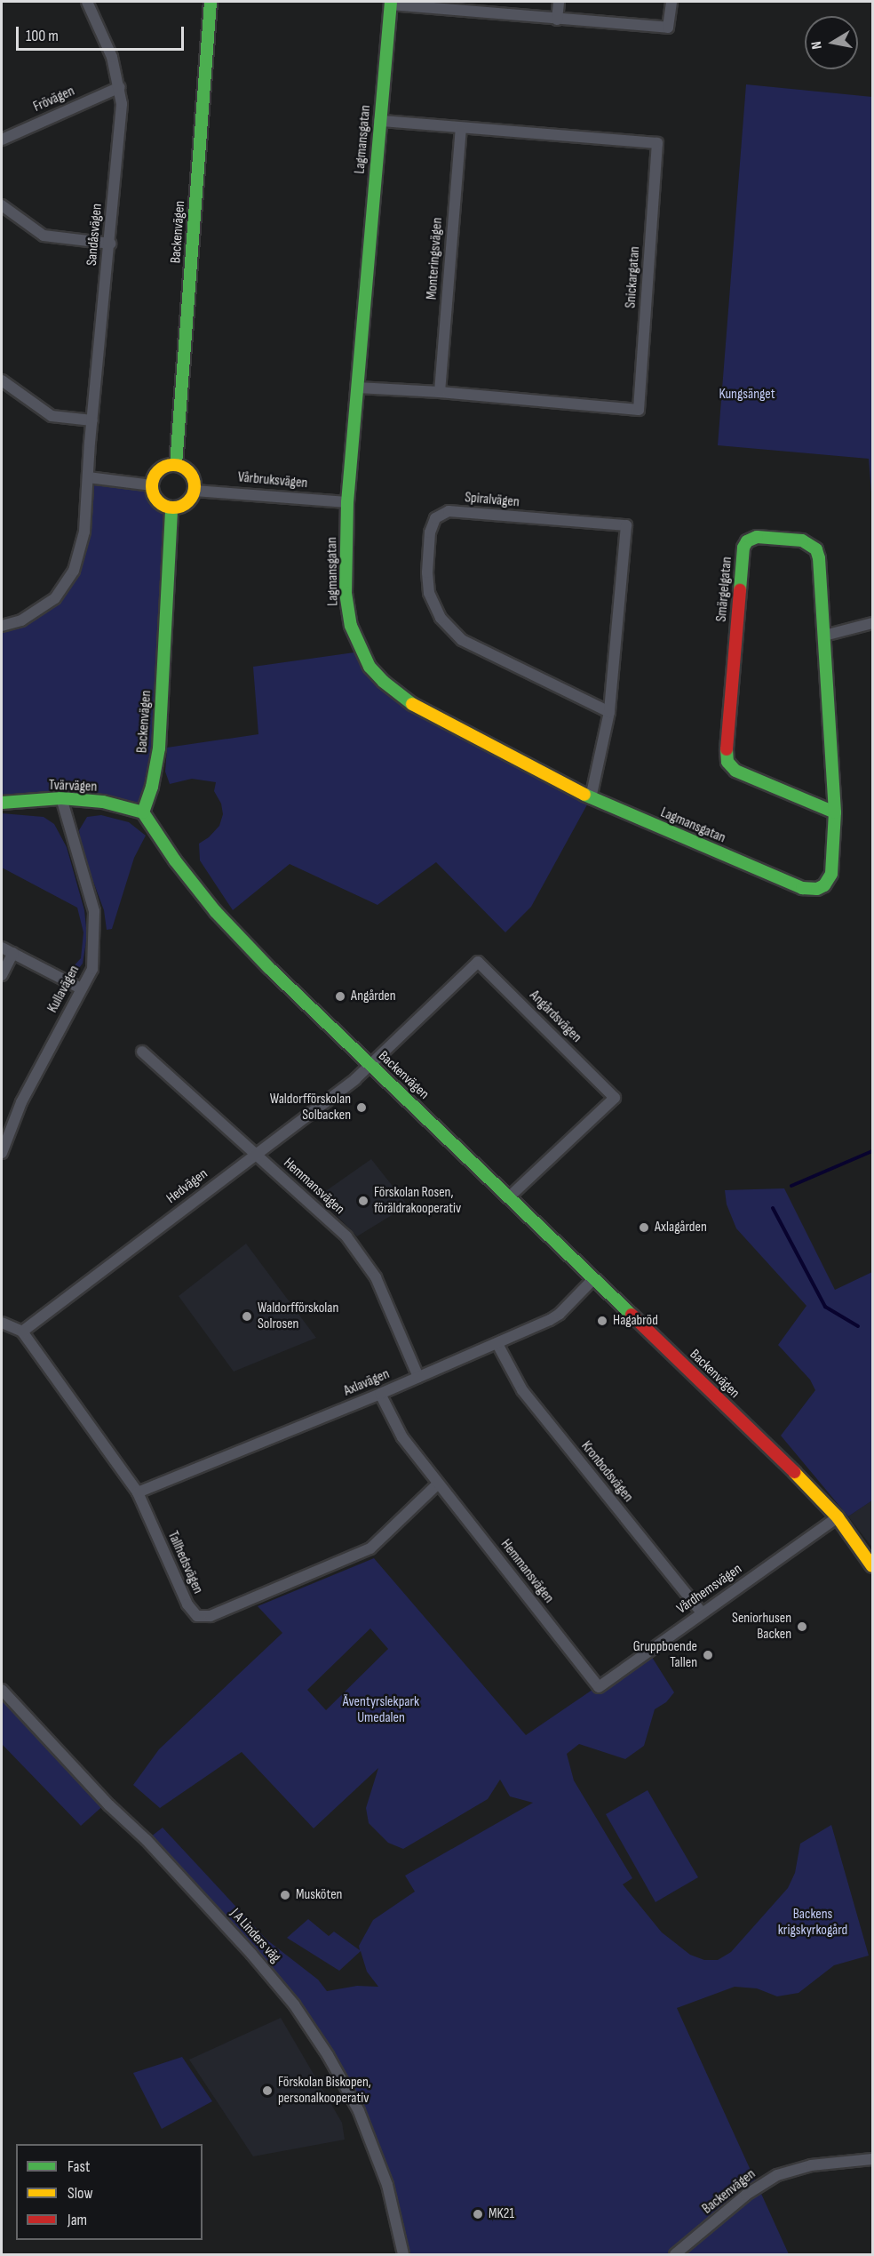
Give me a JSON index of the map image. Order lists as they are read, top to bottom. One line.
{"streets":{"street":["Frövägen","Lagmansgatan","Backenvägen","Sandåsvägen","Monteringsvägen","Snickargatan","Vårbruksvägen","Spiralvägen","Smärgelgatan","Tvärvägen","Kullavägen","Angårdsvägen","Hedvägen","Hemmansvägen","Axlavägen","Kronbodsvägen","Tallhedsvägen","Vårdhemsvägen","J A Linders väg"]},"crossings":[["Frövägen","Sandåsvägen"],["Lagmansgatan","Snickargatan"],["Lagmansgatan","Vårbruksvägen"],["Lagmansgatan","Spiralvägen"],["Lagmansgatan","Smärgelgatan"],["Backenvägen","Vårbruksvägen"],["Backenvägen","Tvärvägen"],["Backenvägen","Angårdsvägen"],["Backenvägen","Hedvägen"],["Backenvägen","Axlavägen"],["Backenvägen","Vårdhemsvägen"],["Monteringsvägen","Snickargatan"],["Tvärvägen","Kullavägen"],["Angårdsvägen","Hedvägen"],["Hedvägen","Hemmansvägen"],["Hedvägen","Tallhedsvägen"],["Hemmansvägen","Axlavägen"],["Hemmansvägen","Tallhedsvägen"],["Hemmansvägen","Vårdhemsvägen"],["Axlavägen","Kronbodsvägen"],["Axlavägen","Tallhedsvägen"],["Kronbodsvägen","Vårdhemsvägen"]],"parks":["Kungsänget","Äventyrslekpark Umedalen","Backens krigskyrkogård"],"places":["Angården","Waldorfförskolan Solbacken","Förskolan Rosen, föräldrakooperativ","Axlagården","Waldorfförskolan Solrosen","Hagabröd","Seniorhusen Backen","Gruppboende Tallen","Musköten","Förskolan Biskopen, personalkooperativ","MK21"],"legend":["Fast","Slow","Jam"],"scale_bar":"100 m","north":"left"}
